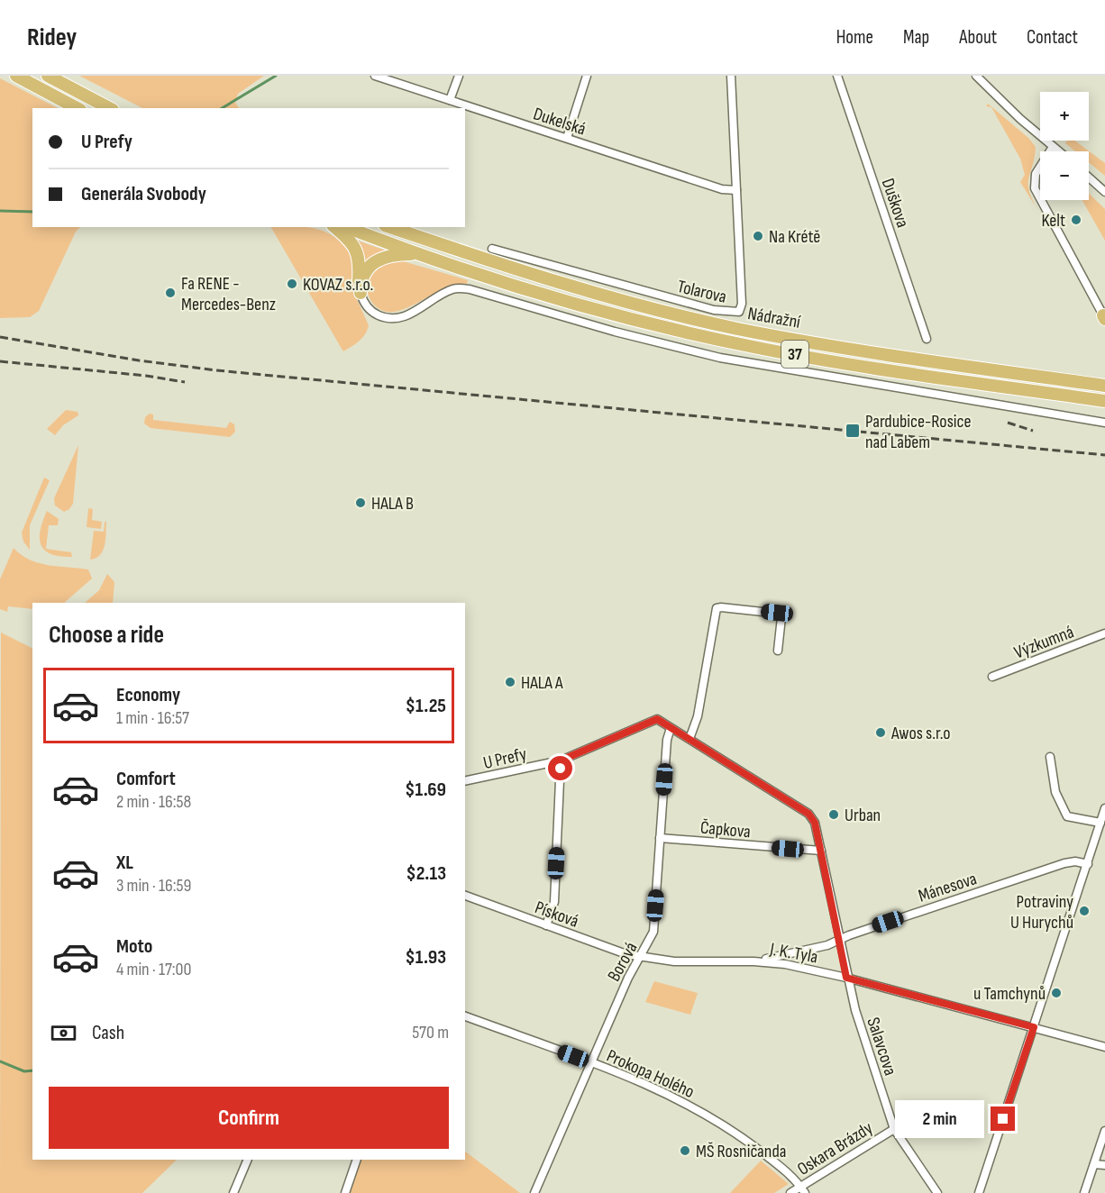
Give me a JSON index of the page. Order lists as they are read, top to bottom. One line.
{"streets":{"main road":["Nádražní","37"],"street":["Dukelská","Duškova","Tolarova","Výzkumná","U Prefy","Čapkova","Mánesova","Písková","J. K. Tyla","Borová","Salavcova","Prokopa Holého","Oskara Brázdy"]},"crossings":[["Dukelská","Tolarova"],["Nádražní","37"],["U Prefy","Borová"],["U Prefy","Salavcova"],["Čapkova","Borová"],["Čapkova","Salavcova"],["Mánesova","J. K. Tyla"],["Mánesova","Salavcova"],["Písková","J. K. Tyla"],["Písková","Borová"],["J. K. Tyla","Borová"],["J. K. Tyla","Salavcova"],["Borová","Salavcova"],["Borová","Prokopa Holého"],["Salavcova","Oskara Brázdy"],["Prokopa Holého","Oskara Brázdy"]],"places":{"other":["Kelt","Na Krétě","KOVAZ s.r.o.","Fa RENE - Mercedes-Benz","HALA B","HALA A","Awos s.r.o","Urban","Potraviny U Hurychů","u Tamchynů","MŠ Rosničanda"],"transit":["Pardubice-Rosice nad Labem"]},"page":{"header":"Ridey","nav":["Home","Map","About","Contact"],"map_buttons":["+","−"],"banner":["U Prefy","Generála Svobody"],"heading":"Choose a ride","list":[{"name":"Economy","note":"1 min · 16:57","value":"$1.25"},{"name":"Comfort","note":"2 min · 16:58","value":"$1.69"},{"name":"XL","note":"3 min · 16:59","value":"$2.13"},{"name":"Moto","note":"4 min · 17:00","value":"$1.93"}],"pay":["Cash","570 m"],"buttons":"Confirm","bubble":"2 min"}}
